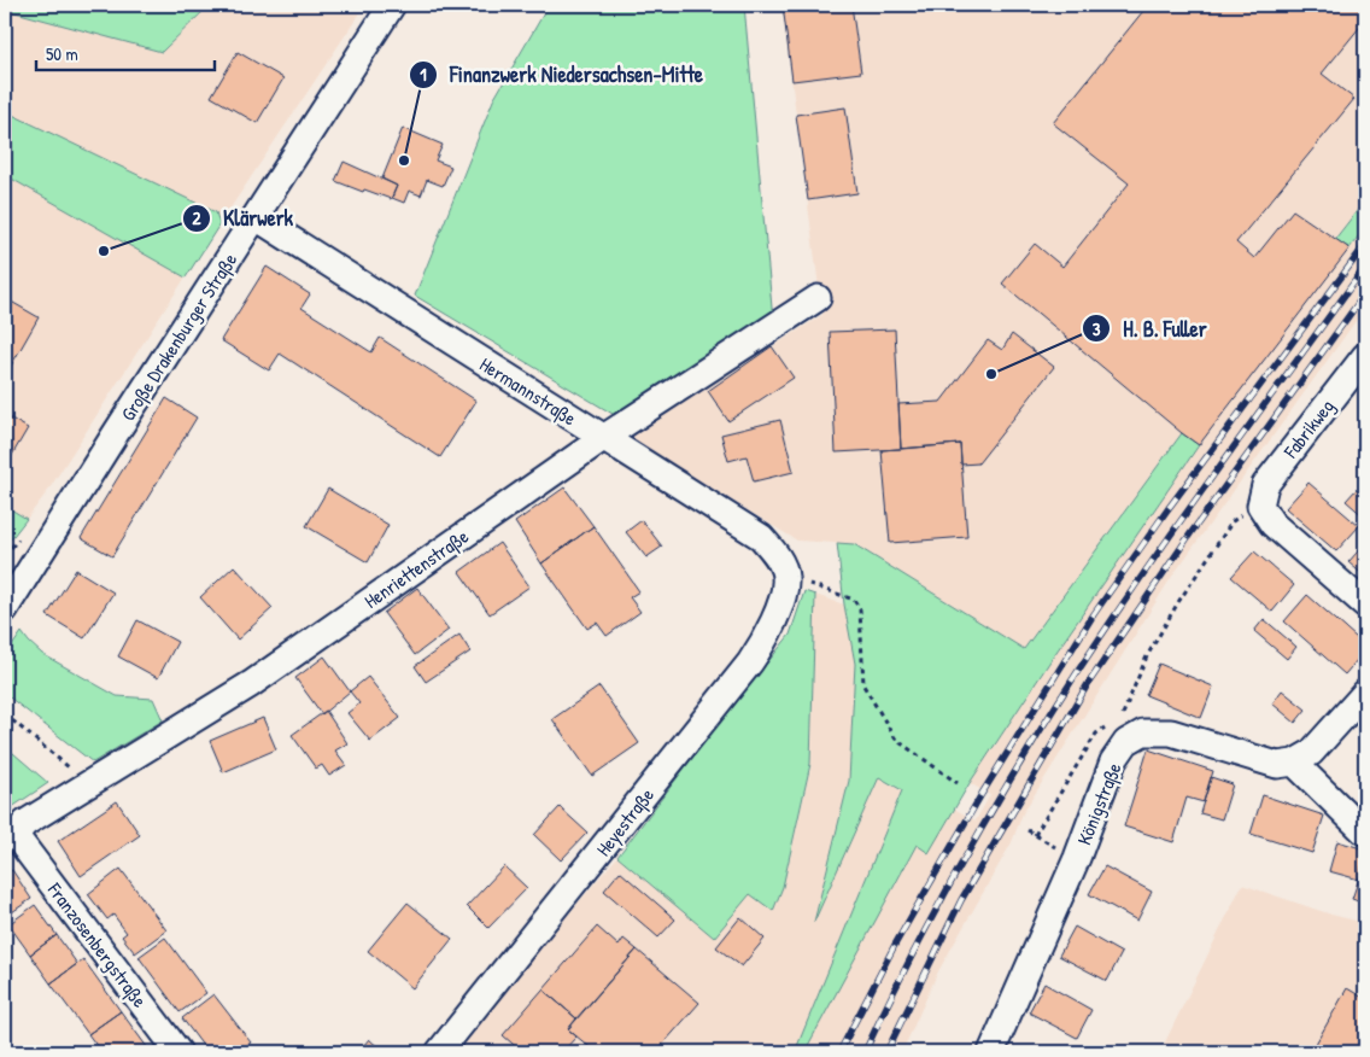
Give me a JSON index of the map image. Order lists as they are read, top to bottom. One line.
{"streets":{"street":["Große Drakenburger Straße","Hermannstraße","Fabrikweg","Henriettenstraße","Königstraße","Heyestraße","Franzosenbergstraße"]},"crossings":[["Große Drakenburger Straße","Hermannstraße"],["Hermannstraße","Henriettenstraße"],["Hermannstraße","Heyestraße"],["Henriettenstraße","Franzosenbergstraße"]],"places":["Finanzwerk Niedersachsen-Mitte","Klärwerk","H. B. Fuller"],"scale_bar":"50 m"}
